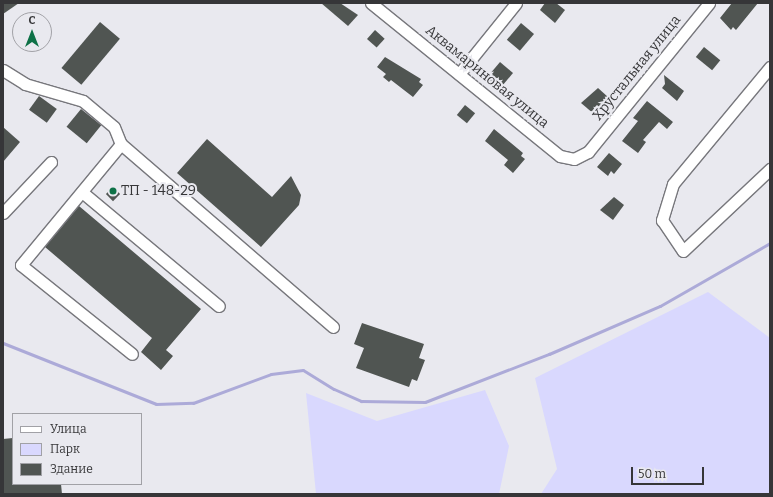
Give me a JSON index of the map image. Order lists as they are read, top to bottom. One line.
{"streets":{"street":["Хрустальная улица","Аквамариновая улица"]},"crossings":[["Хрустальная улица","Аквамариновая улица"]],"places":["ТП - 148-29"],"legend":["Улица","Парк","Здание"],"scale_bar":"50 m","north":"top"}
